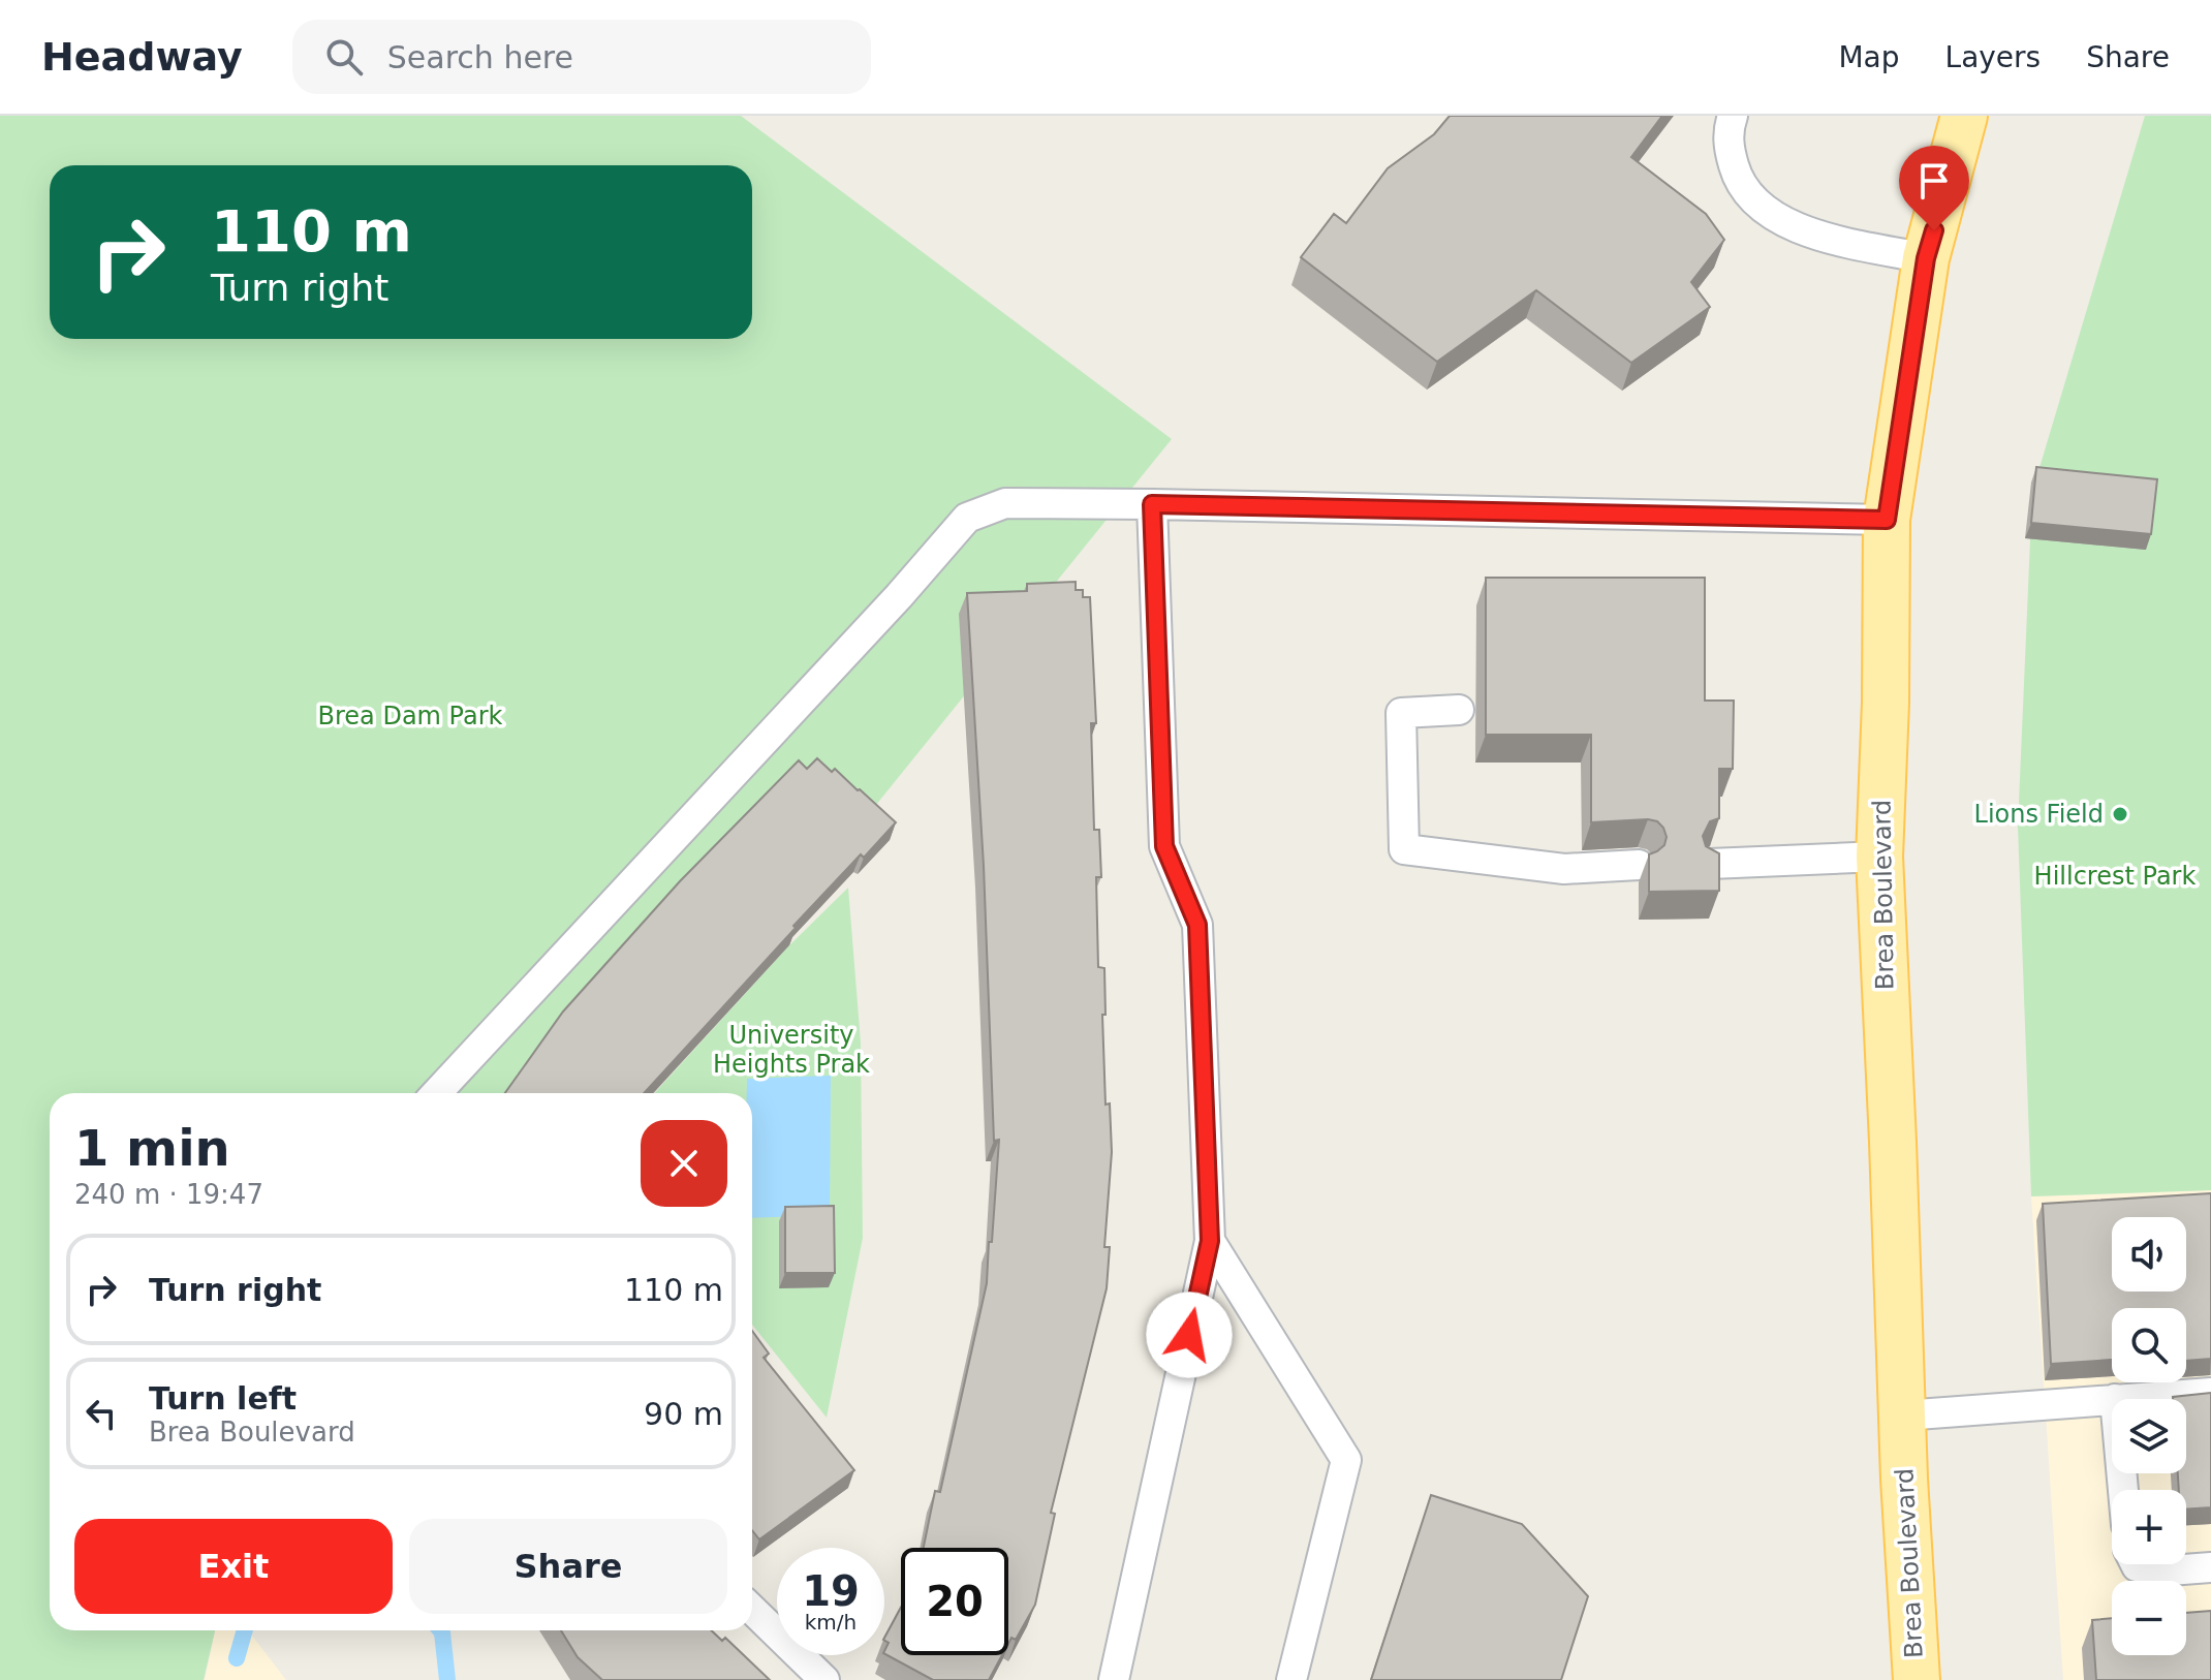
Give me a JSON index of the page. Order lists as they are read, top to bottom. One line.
{"streets":{"main road":["Brea Boulevard"]},"parks":["Brea Dam Park","Hillcrest Park","University Heights Prak"],"places":["Lions Field"],"page":{"header":"Headway","search":"Search here","nav":["Map","Layers","Share"],"turn":["110 m","Turn right"],"heading":["1 min","240 m · 19:47"],"map_buttons":["+","−"],"list":[{"name":"Turn right","value":"110 m"},{"name":"Turn left","note":"Brea Boulevard","value":"90 m"}],"buttons":["Exit","Share"],"speed":"19 km/h","limit":"20"}}
